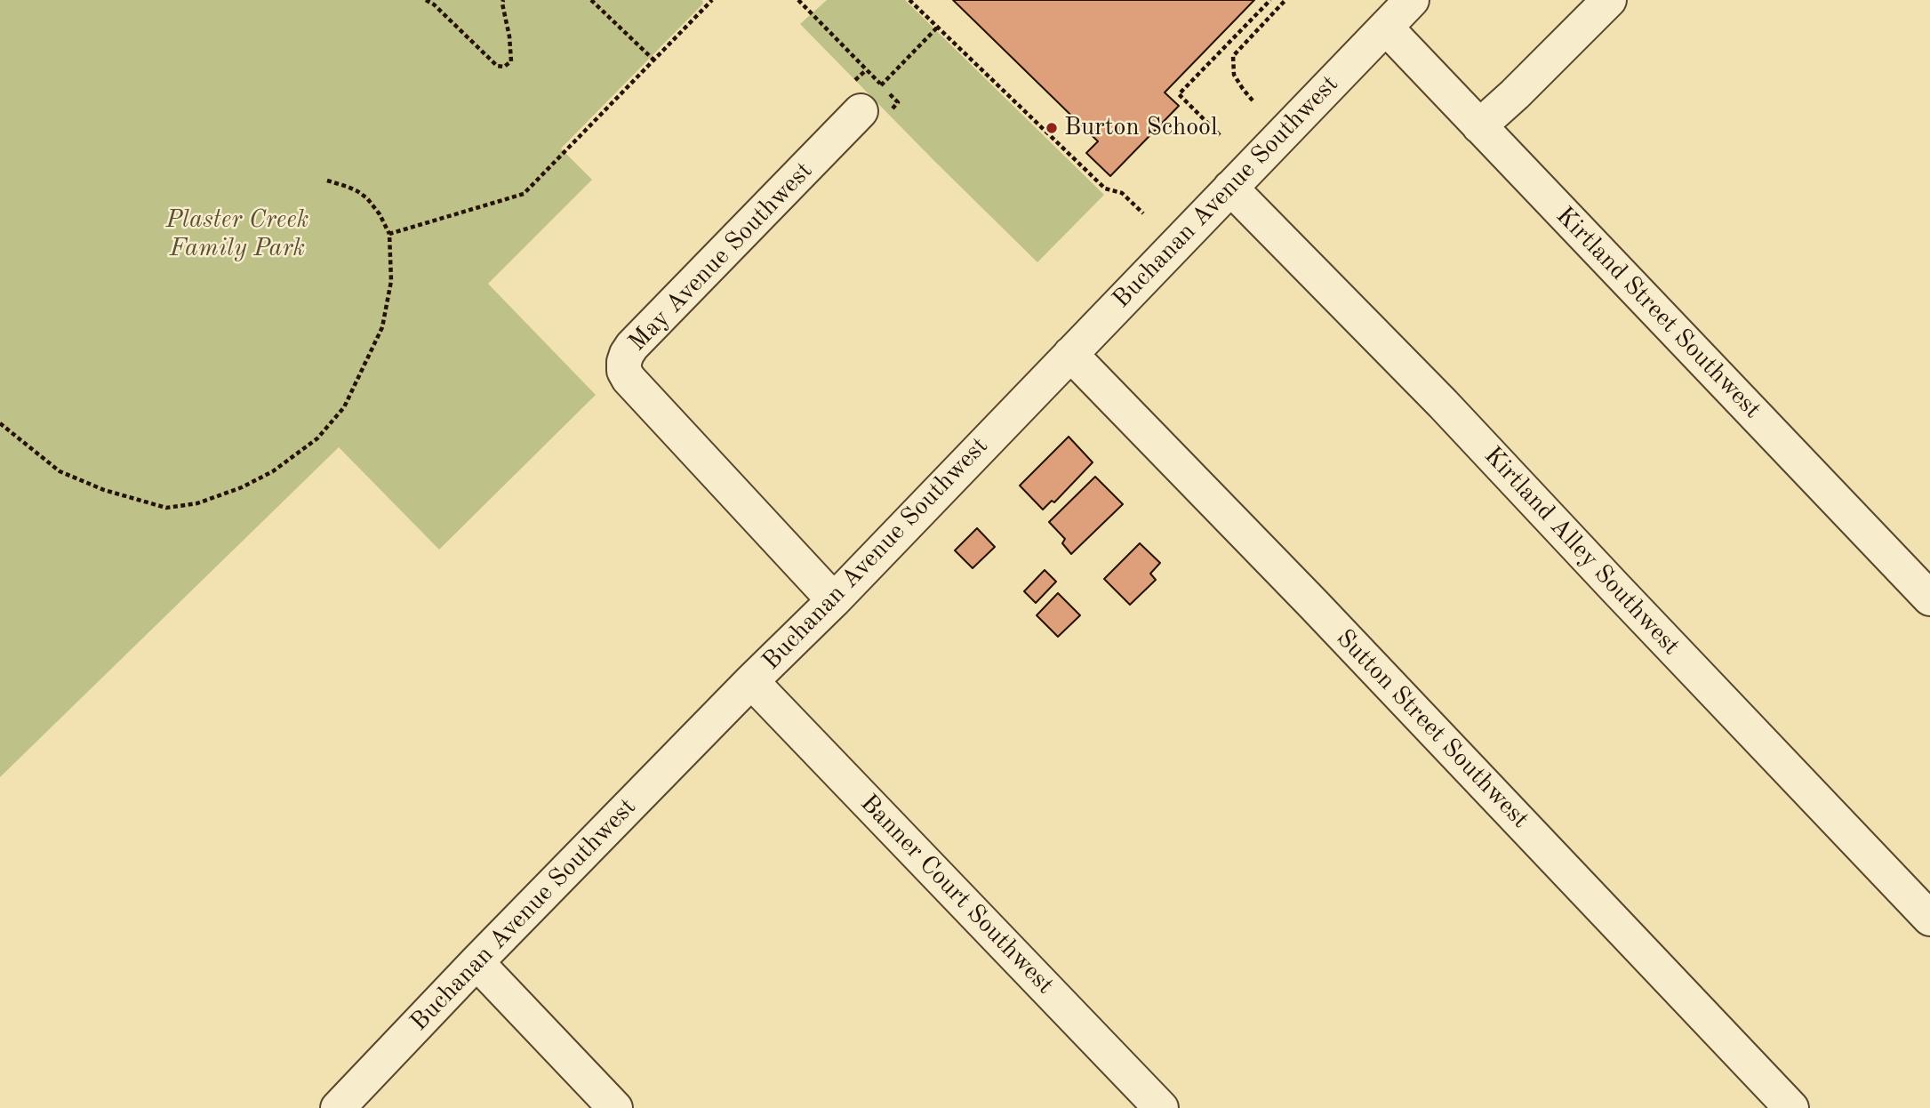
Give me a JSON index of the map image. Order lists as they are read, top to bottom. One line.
{"streets":{"street":["Buchanan Avenue Southwest","May Avenue Southwest","Kirtland Street Southwest","Kirtland Alley Southwest","Sutton Street Southwest","Banner Court Southwest"]},"crossings":[["Buchanan Avenue Southwest","May Avenue Southwest"],["Buchanan Avenue Southwest","Kirtland Street Southwest"],["Buchanan Avenue Southwest","Kirtland Alley Southwest"],["Buchanan Avenue Southwest","Sutton Street Southwest"],["Buchanan Avenue Southwest","Banner Court Southwest"]],"parks":["Plaster Creek Family Park"],"places":["Burton School"]}
